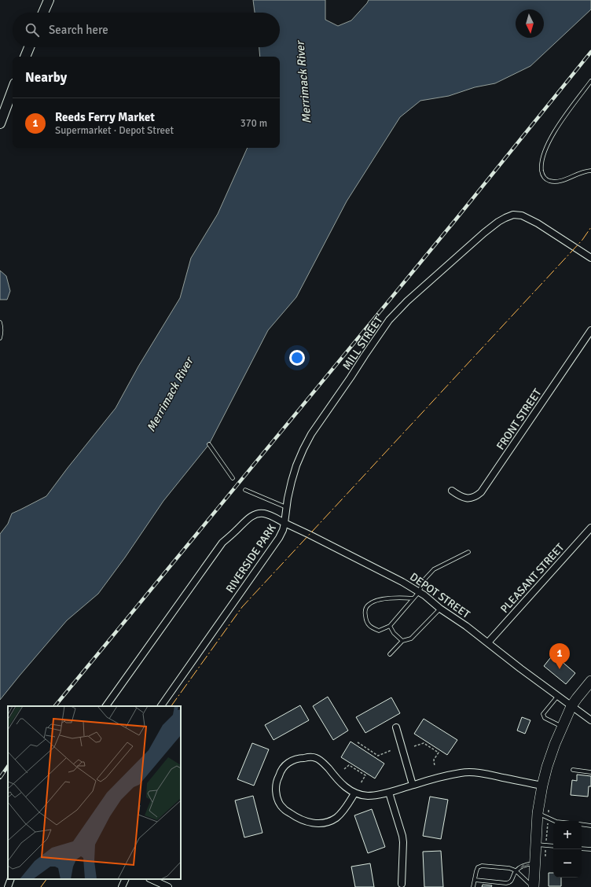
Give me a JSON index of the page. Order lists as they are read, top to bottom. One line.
{"streets":{"street":["MILL STREET","FRONT STREET","RIVERSIDE PARK","PLEASANT STREET","DEPOT STREET"]},"crossings":[["MILL STREET","RIVERSIDE PARK"],["MILL STREET","DEPOT STREET"],["RIVERSIDE PARK","DEPOT STREET"],["PLEASANT STREET","DEPOT STREET"]],"water":["Merrimack River"],"north":"bottom","page":{"search":"Search here","heading":"Nearby","list":[{"mark":"1","name":"Reeds Ferry Market","note":"Supermarket · Depot Street","value":"370 m"}],"pins":"1","map_buttons":["+","−"]}}
